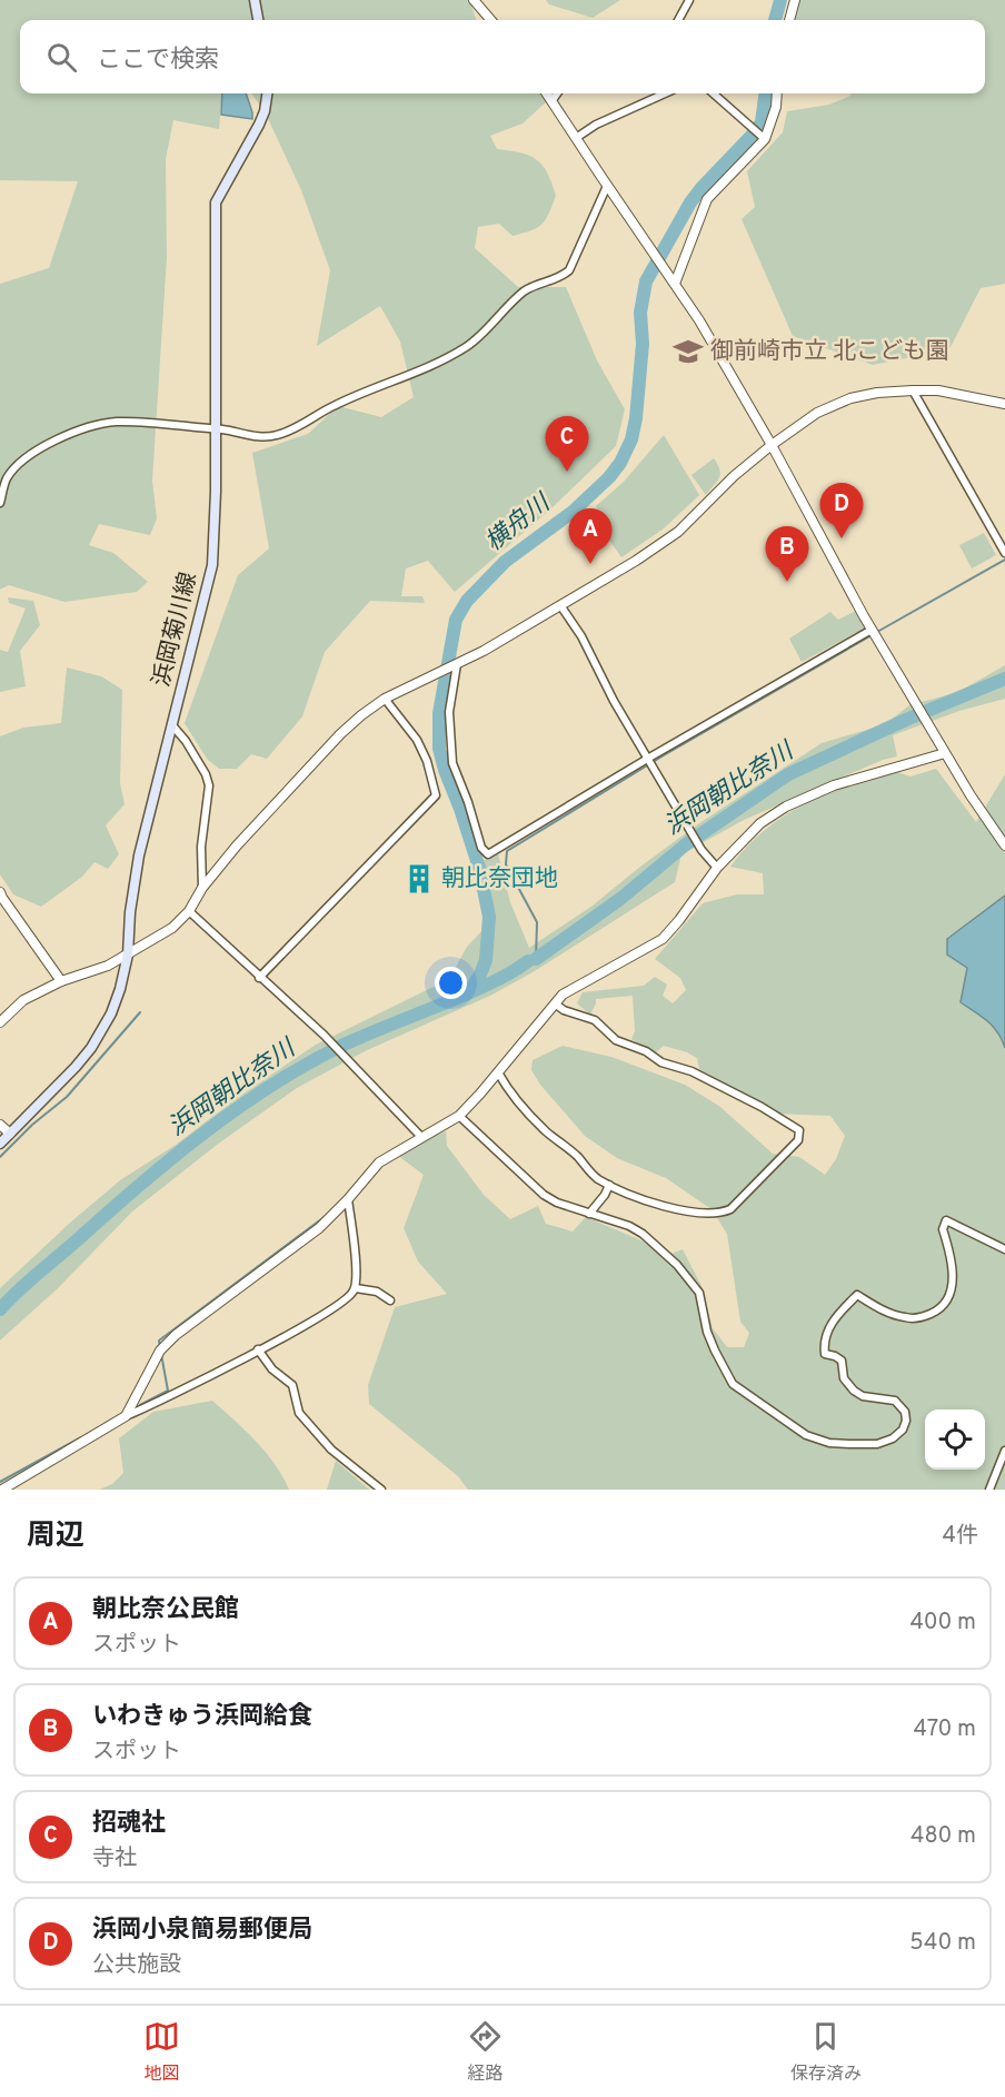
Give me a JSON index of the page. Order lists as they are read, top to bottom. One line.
{"streets":{"main road":["浜岡菊川線"]},"water":["横舟川","浜岡朝比奈川"],"places":{"school or university":["御前崎市立 北こども園"],"building":["朝比奈団地"]},"page":{"search":"ここで検索","pins":["C","D","A","B"],"heading":["周辺","4件"],"list":[{"mark":"A","name":"朝比奈公民館","note":"スポット","value":"400 m"},{"mark":"B","name":"いわきゅう浜岡給食","note":"スポット","value":"470 m"},{"mark":"C","name":"招魂社","note":"寺社","value":"480 m"},{"mark":"D","name":"浜岡小泉簡易郵便局","note":"公共施設","value":"540 m"}],"nav":["地図","経路","保存済み"]}}
